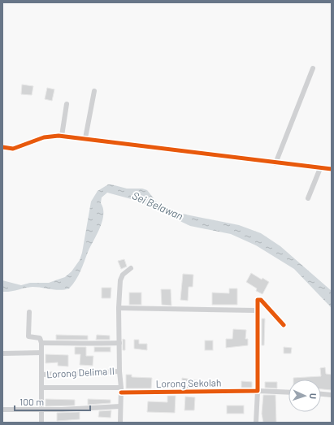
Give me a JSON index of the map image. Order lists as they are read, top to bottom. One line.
{"streets":{"street":["Lorong Delima II","Lorong Sekolah"]},"water":["Sei Belawan"],"scale_bar":"100 m","north":"right"}
